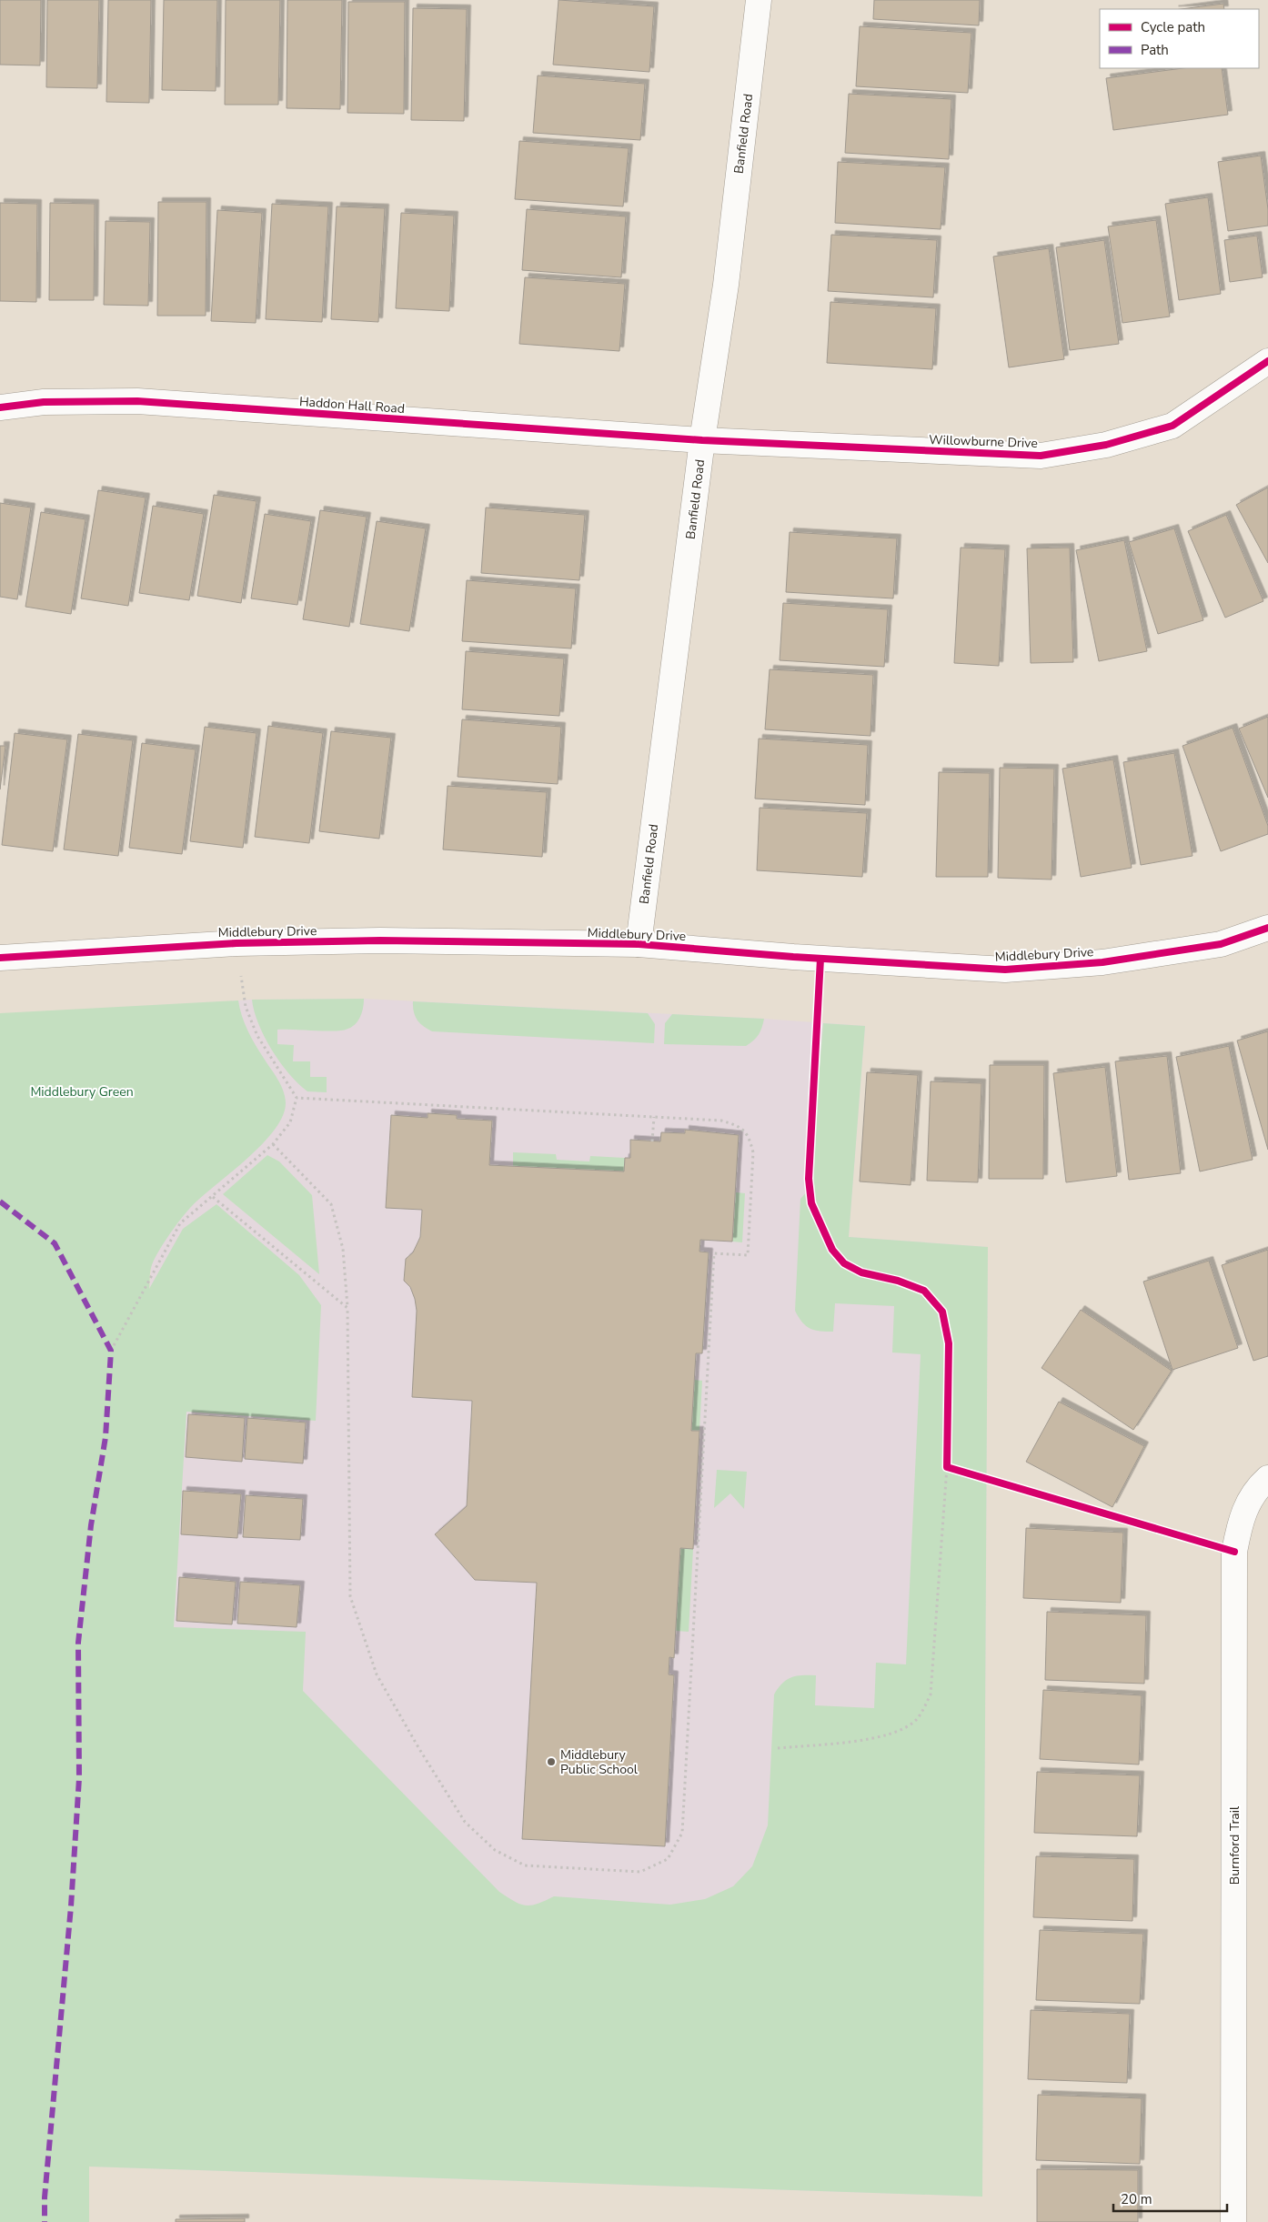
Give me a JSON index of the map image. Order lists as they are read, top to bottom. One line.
{"streets":{"street":["Banfield Road","Haddon Hall Road","Willowburne Drive","Middlebury Drive","Burnford Trail"]},"crossings":[["Banfield Road","Haddon Hall Road"],["Banfield Road","Willowburne Drive"],["Banfield Road","Middlebury Drive"],["Haddon Hall Road","Willowburne Drive"]],"parks":["Middlebury Green"],"places":["Middlebury Public School"],"legend":["Cycle path","Path"],"scale_bar":"20 m"}
